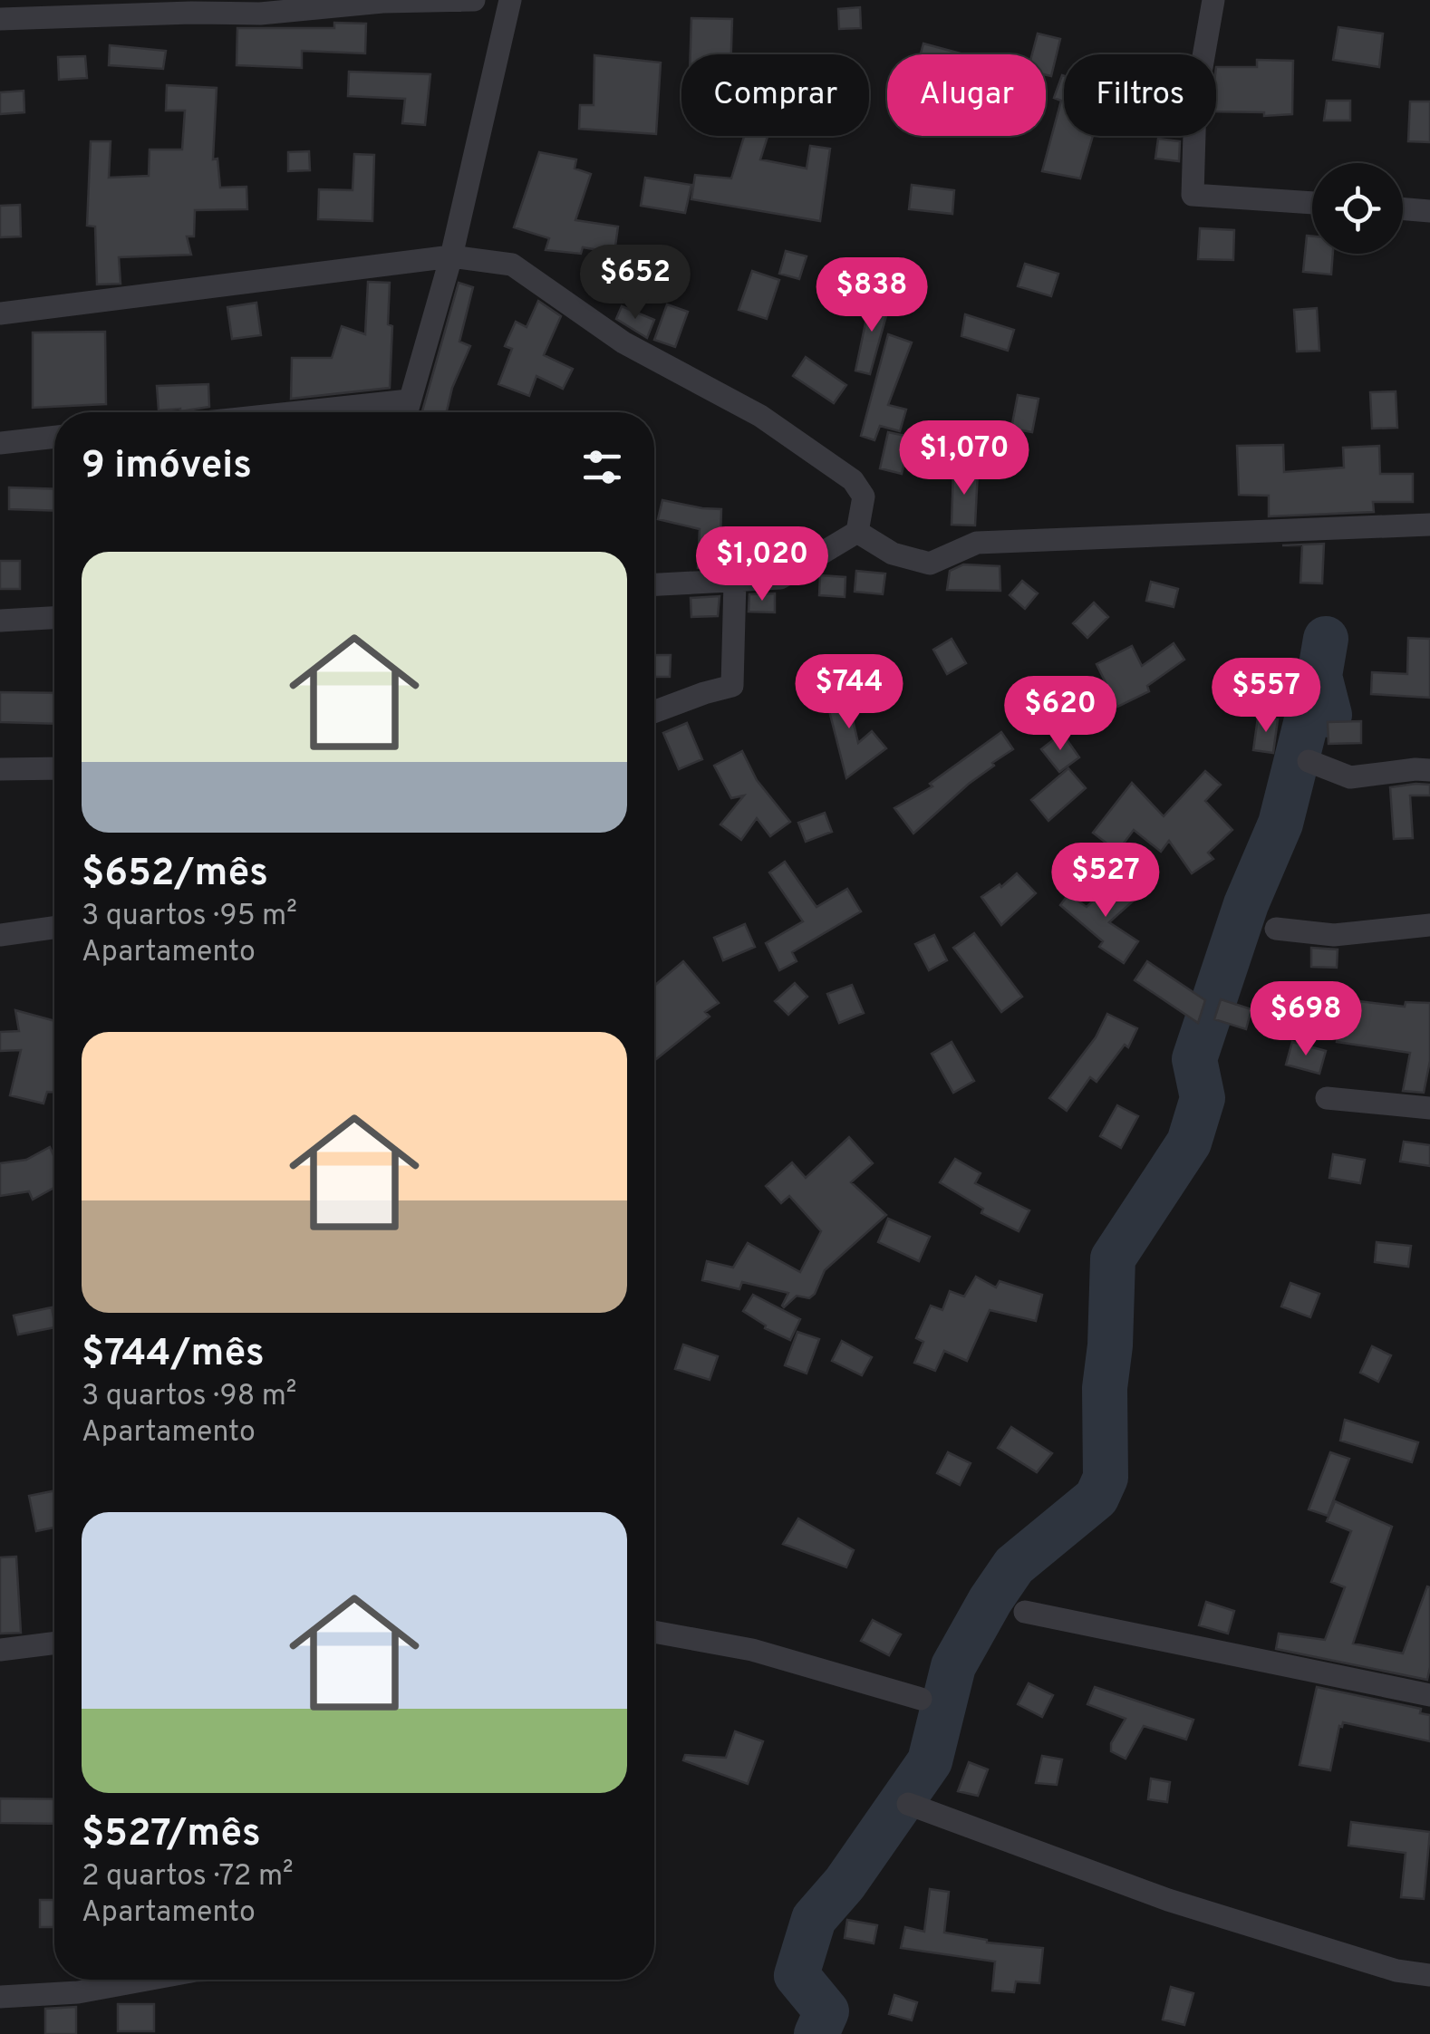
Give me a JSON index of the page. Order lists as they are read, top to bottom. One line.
{"page":{"chip":["Comprar","Alugar","Filtros"],"price":["$652","$838","$1,070","$1,020","$744","$557","$620","$527","$698"],"heading":"9 imóveis","list":[{"name":"$652/mês","note":"3 quartos · 95 m² · Apartamento"},{"name":"$744/mês","note":"3 quartos · 98 m² · Apartamento"},{"name":"$527/mês","note":"2 quartos · 72 m² · Apartamento"}]}}
